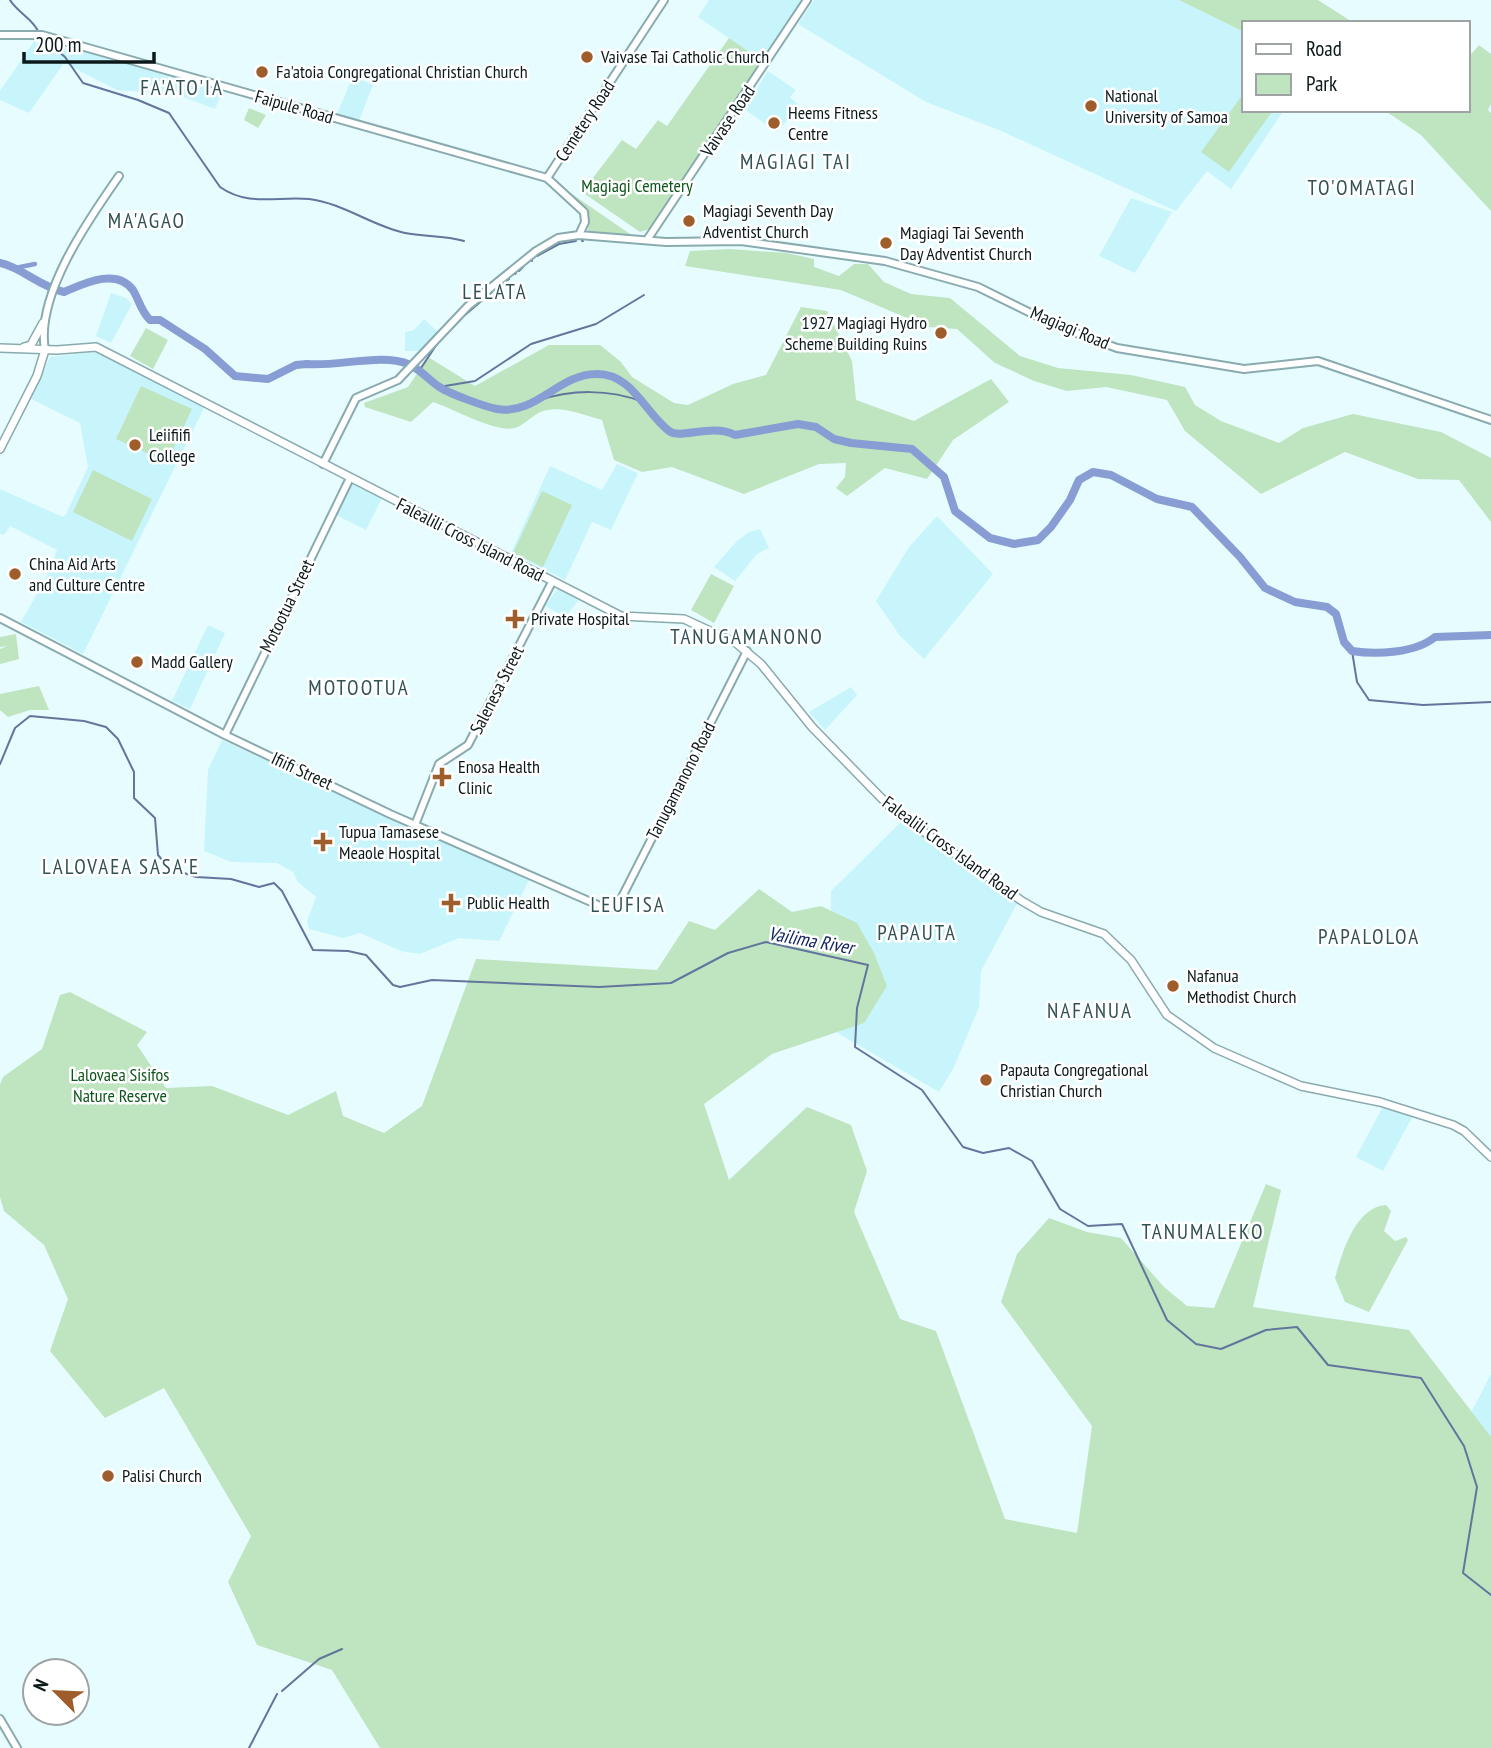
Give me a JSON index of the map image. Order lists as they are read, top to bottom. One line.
{"streets":{"main road":["Faipule Road","Cemetery Road","Vaivase Road","Magiagi Road","Falealili Cross Island Road","Motootua Street","Salenesa Street","Ifiifi Street","Tanugamanono Road"]},"crossings":[["Faipule Road","Cemetery Road"],["Cemetery Road","Magiagi Road"],["Vaivase Road","Magiagi Road"],["Falealili Cross Island Road","Motootua Street"],["Falealili Cross Island Road","Salenesa Street"],["Falealili Cross Island Road","Tanugamanono Road"],["Motootua Street","Ifiifi Street"],["Salenesa Street","Ifiifi Street"],["Ifiifi Street","Tanugamanono Road"]],"districts":["FA'ATO'IA","MAGIAGI TAI","TO'OMATAGI","MA'AGAO","LELATA","TANUGAMANONO","MOTOOTUA","LALOVAEA SASA'E","LEUFISA","PAPAUTA","PAPALOLOA","NAFANUA","TANUMALEKO"],"water":["Vailima River"],"parks":["Magiagi Cemetery","Lalovaea Sisifos Nature Reserve"],"places":{"other":["Vaivase Tai Catholic Church","Fa'atoia Congregational Christian Church","National University of Samoa","Heems Fitness Centre","Magiagi Seventh Day Adventist Church","Magiagi Tai Seventh Day Adventist Church","1927 Magiagi Hydro Scheme Building Ruins","Leiifiifi College","China Aid Arts and Culture Centre","Madd Gallery","Nafanua Methodist Church","Papauta Congregational Christian Church","Palisi Church"],"health":["Private Hospital","Enosa Health Clinic","Tupua Tamasese Meaole Hospital","Public Health"]},"legend":["Road","Park"],"scale_bar":"200 m","north":"top left"}
